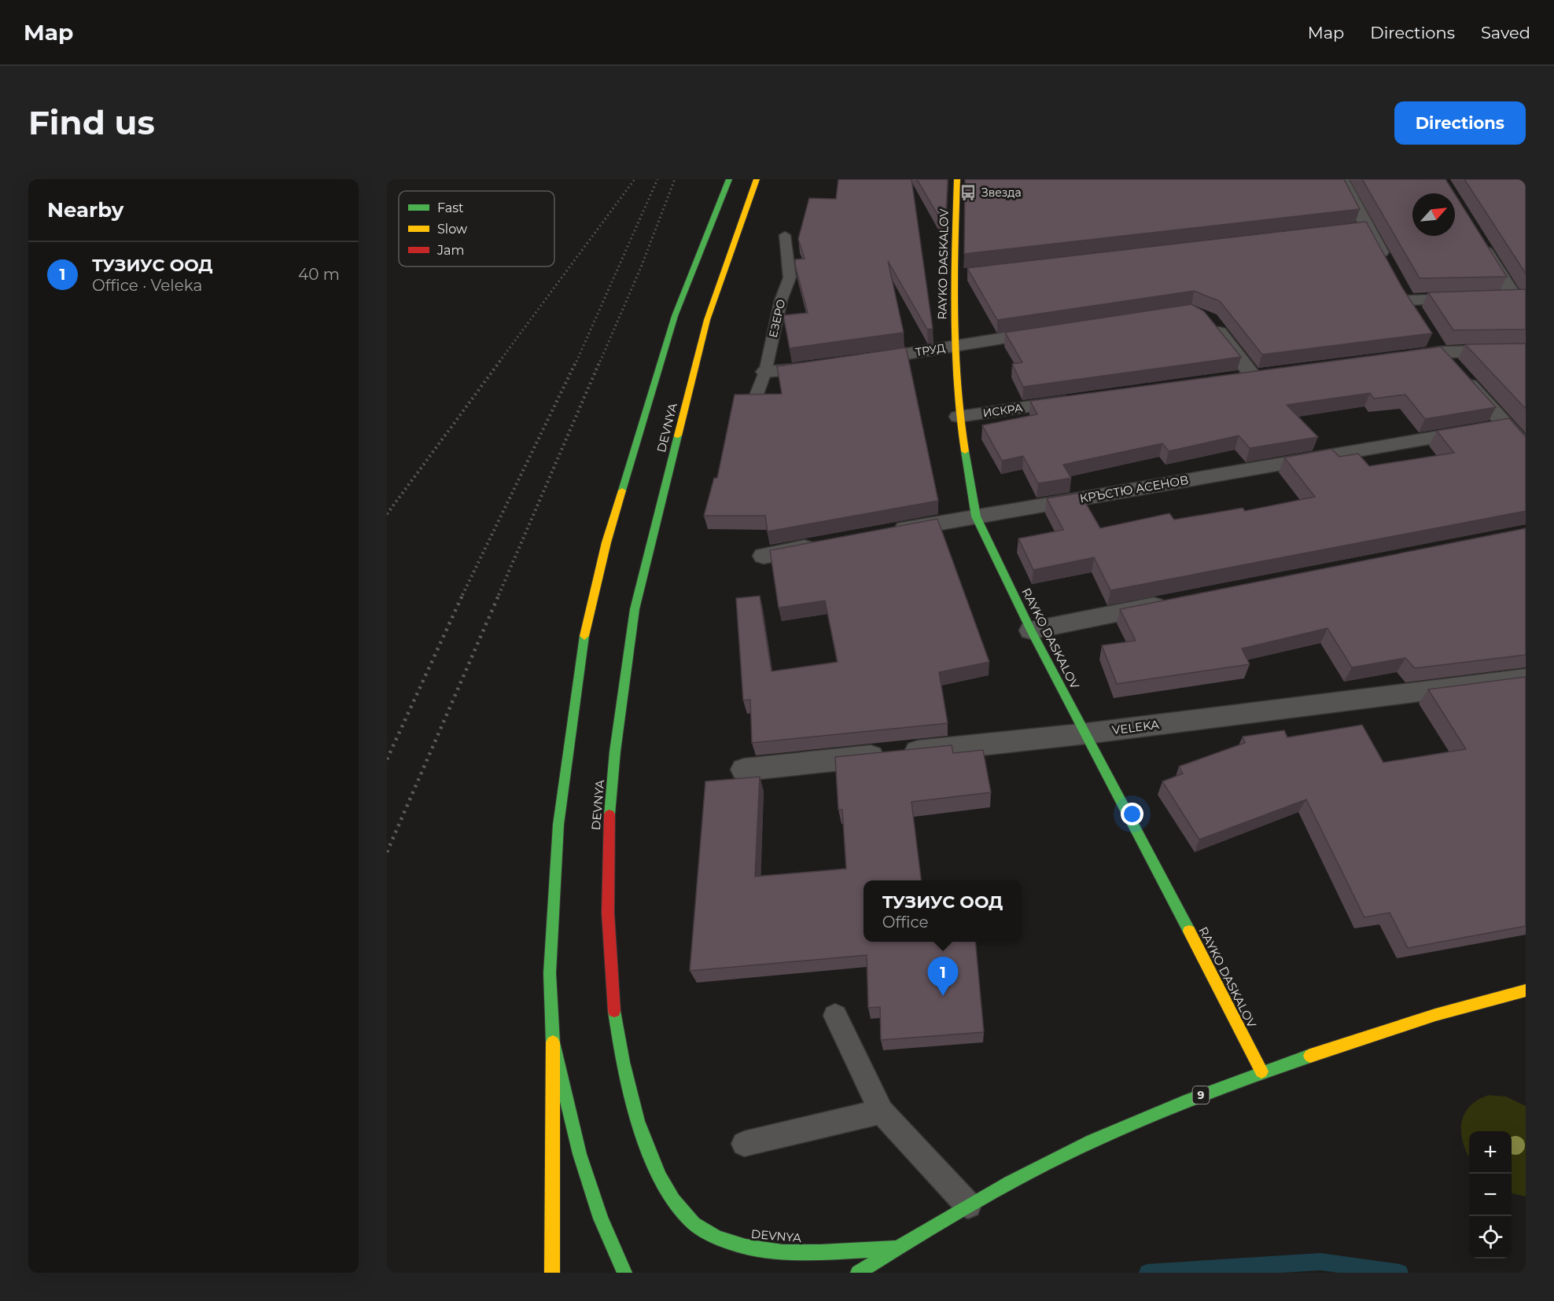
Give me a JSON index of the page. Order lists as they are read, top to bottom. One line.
{"streets":{"main road":["RAYKO DASKALOV","DEVNYA","9"],"street":["ТРУД","ИСКРА","КРЪСТЮ АСЕНОВ","VELEKA"],"lane":["ЕЗЕРО"]},"crossings":[["RAYKO DASKALOV","ТРУД"],["RAYKO DASKALOV","ИСКРА"],["RAYKO DASKALOV","КРЪСТЮ АСЕНОВ"],["RAYKO DASKALOV","VELEKA"],["RAYKO DASKALOV","9"],["DEVNYA","9"]],"places":{"bus stop":["Звезда"]},"legend":["Fast","Slow","Jam"],"north":"top right","page":{"header":"Map","nav":["Map","Directions","Saved"],"buttons":"Directions","title":"Find us","heading":"Nearby","list":[{"mark":"1","name":"ТУЗИУС ООД","note":"Office · Veleka","value":"40 m"}],"popup":["ТУЗИУС ООД","Office"],"pins":"1","map_buttons":["+","−"]}}
